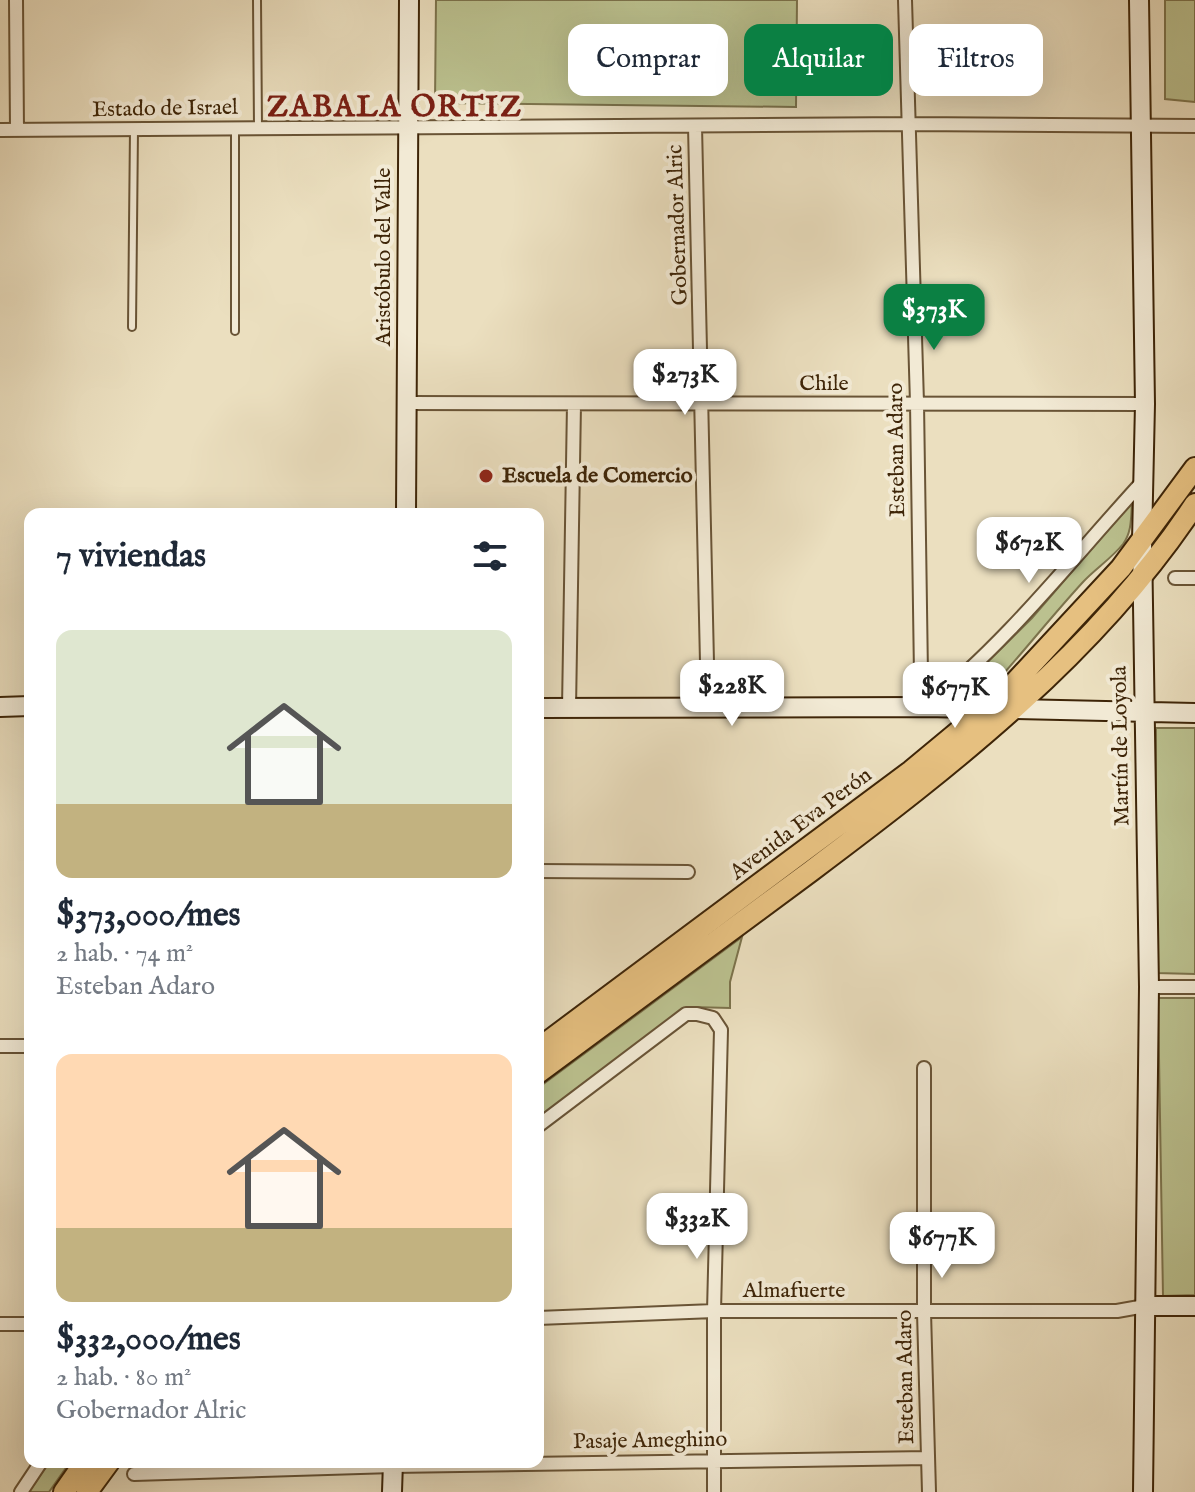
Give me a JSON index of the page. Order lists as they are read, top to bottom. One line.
{"streets":{"main road":["Avenida Eva Perón"],"street":["Estado de Israel","Gobernador Alric","Aristóbulo del Valle","Chile","Esteban Adaro","Martín de Loyola","Almafuerte","Pasaje Ameghino"]},"crossings":[["Estado de Israel","Gobernador Alric"],["Estado de Israel","Aristóbulo del Valle"],["Estado de Israel","Esteban Adaro"],["Estado de Israel","Martín de Loyola"],["Gobernador Alric","Chile"],["Aristóbulo del Valle","Chile"],["Chile","Esteban Adaro"],["Chile","Martín de Loyola"],["Esteban Adaro","Almafuerte"],["Esteban Adaro","Pasaje Ameghino"],["Martín de Loyola","Avenida Eva Perón"],["Martín de Loyola","Almafuerte"]],"districts":["ZABALA ORTIZ"],"places":["Escuela de Comercio"],"page":{"chip":["Comprar","Alquilar","Filtros"],"price":["$373K","$273K","$672K","$228K","$677K","$332K","$677K"],"heading":"7 viviendas","list":[{"name":"$373,000/mes","note":"2 hab. · 74 m² · Esteban Adaro"},{"name":"$332,000/mes","note":"2 hab. · 80 m² · Gobernador Alric"}]}}
